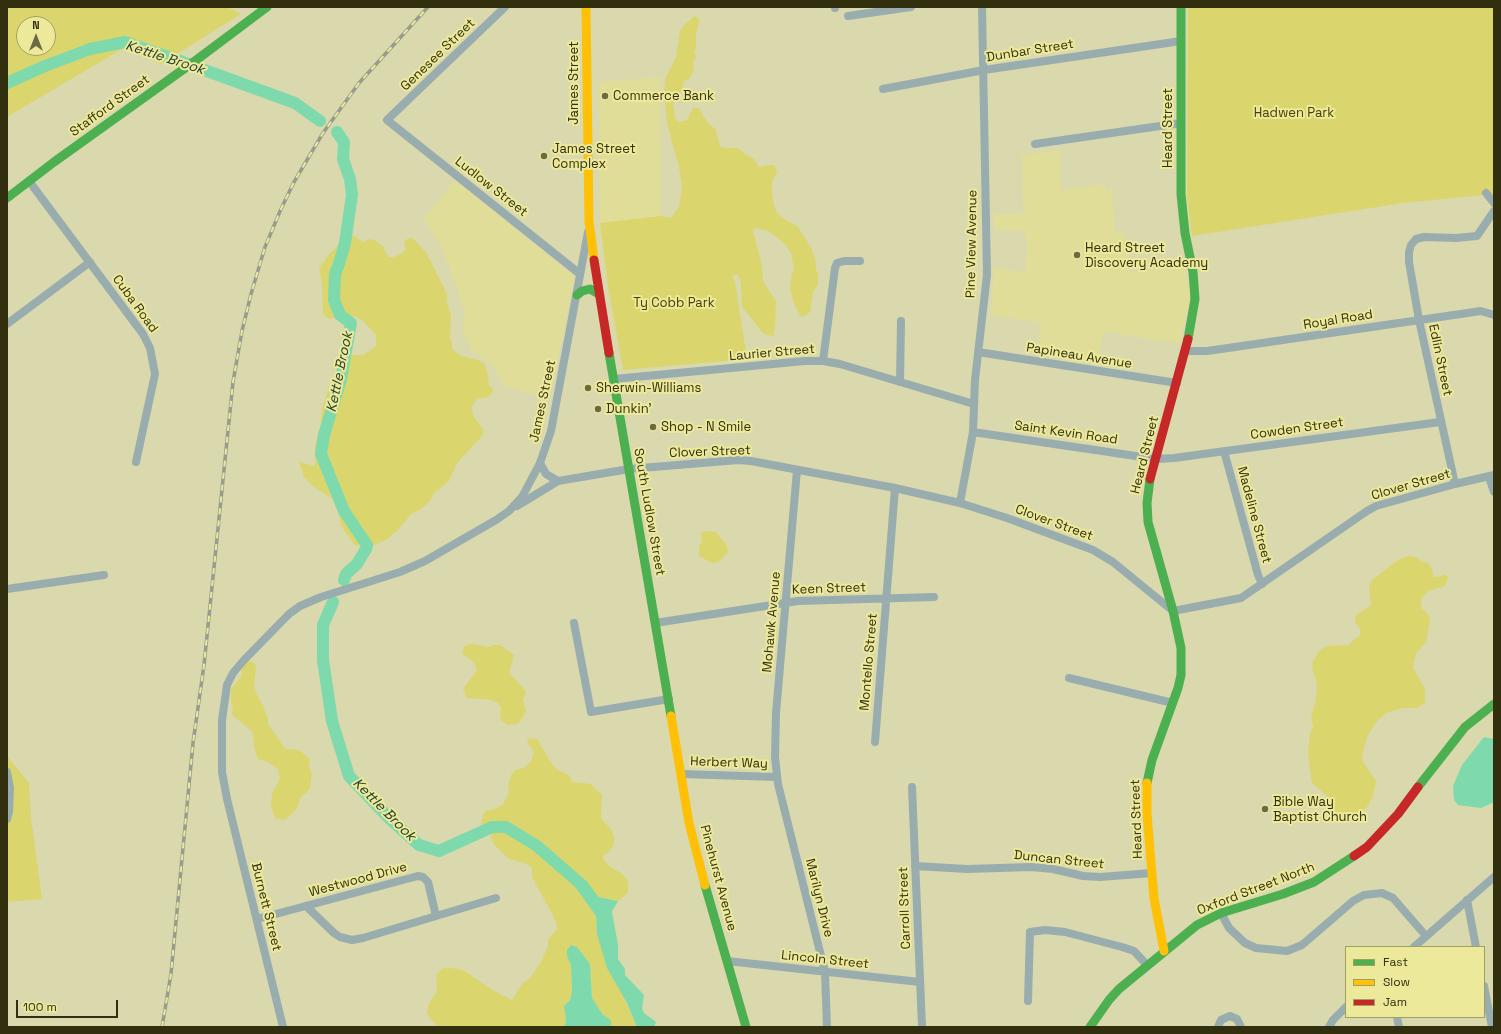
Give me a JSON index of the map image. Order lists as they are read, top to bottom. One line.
{"streets":{"street":["Dunbar Street","Genesee Street","James Street","Stafford Street","Heard Street","Ludlow Street","Pine View Avenue","Cuba Road","Royal Road","Laurier Street","Papineau Avenue","Edlin Street","Cowden Street","Saint Kevin Road","Clover Street","South Ludlow Street","Madeline Street","Keen Street","Mohawk Avenue","Montello Street","Herbert Way","Duncan Street","Pinehurst Avenue","Westwood Drive","Oxford Street North","Marilyn Drive","Burnett Street","Carroll Street","Lincoln Street"]},"crossings":[["Dunbar Street","Heard Street"],["Dunbar Street","Pine View Avenue"],["Genesee Street","Ludlow Street"],["James Street","Ludlow Street"],["James Street","Clover Street"],["James Street","South Ludlow Street"],["James Street","Burnett Street"],["Stafford Street","Cuba Road"],["Heard Street","Royal Road"],["Heard Street","Papineau Avenue"],["Heard Street","Cowden Street"],["Heard Street","Saint Kevin Road"],["Heard Street","Clover Street"],["Heard Street","Duncan Street"],["Heard Street","Oxford Street North"],["Pine View Avenue","Laurier Street"],["Pine View Avenue","Papineau Avenue"],["Pine View Avenue","Saint Kevin Road"],["Pine View Avenue","Clover Street"],["Royal Road","Edlin Street"],["Laurier Street","South Ludlow Street"],["Edlin Street","Cowden Street"],["Edlin Street","Clover Street"],["Cowden Street","Saint Kevin Road"],["Cowden Street","Madeline Street"],["Clover Street","South Ludlow Street"],["Clover Street","Madeline Street"],["Clover Street","Mohawk Avenue"],["Clover Street","Montello Street"],["South Ludlow Street","Keen Street"],["South Ludlow Street","Pinehurst Avenue"],["Keen Street","Mohawk Avenue"],["Keen Street","Montello Street"],["Mohawk Avenue","Herbert Way"],["Mohawk Avenue","Marilyn Drive"],["Herbert Way","Pinehurst Avenue"],["Herbert Way","Marilyn Drive"],["Duncan Street","Carroll Street"],["Pinehurst Avenue","Lincoln Street"],["Westwood Drive","Burnett Street"],["Marilyn Drive","Lincoln Street"],["Carroll Street","Lincoln Street"]],"water":["Kettle Brook"],"parks":["Hadwen Park","Ty Cobb Park"],"places":["Commerce Bank","James Street Complex","Heard Street Discovery Academy","Sherwin-Williams","Dunkin'","Shop - N Smile","Bible Way Baptist Church"],"legend":["Fast","Slow","Jam"],"scale_bar":"100 m","north":"top"}
